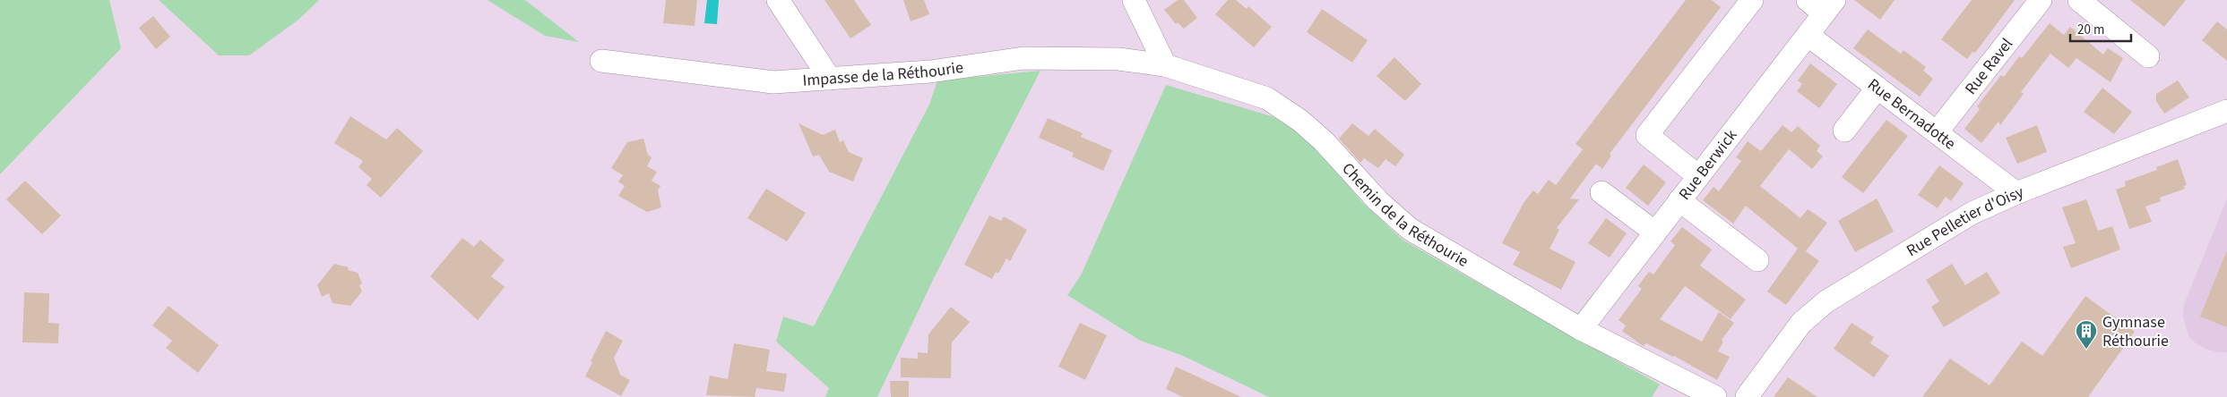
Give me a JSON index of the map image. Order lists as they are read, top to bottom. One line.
{"streets":{"street":["Rue Ravel","Impasse de la Réthourie","Rue Bernadotte","Rue Berwick","Chemin de la Réthourie","Rue Pelletier d'Oisy"]},"crossings":[["Rue Ravel","Rue Bernadotte"],["Impasse de la Réthourie","Chemin de la Réthourie"],["Rue Bernadotte","Rue Berwick"],["Rue Bernadotte","Rue Pelletier d'Oisy"],["Rue Berwick","Chemin de la Réthourie"]],"places":{"building":["Gymnase Réthourie"]},"scale_bar":"20 m"}
